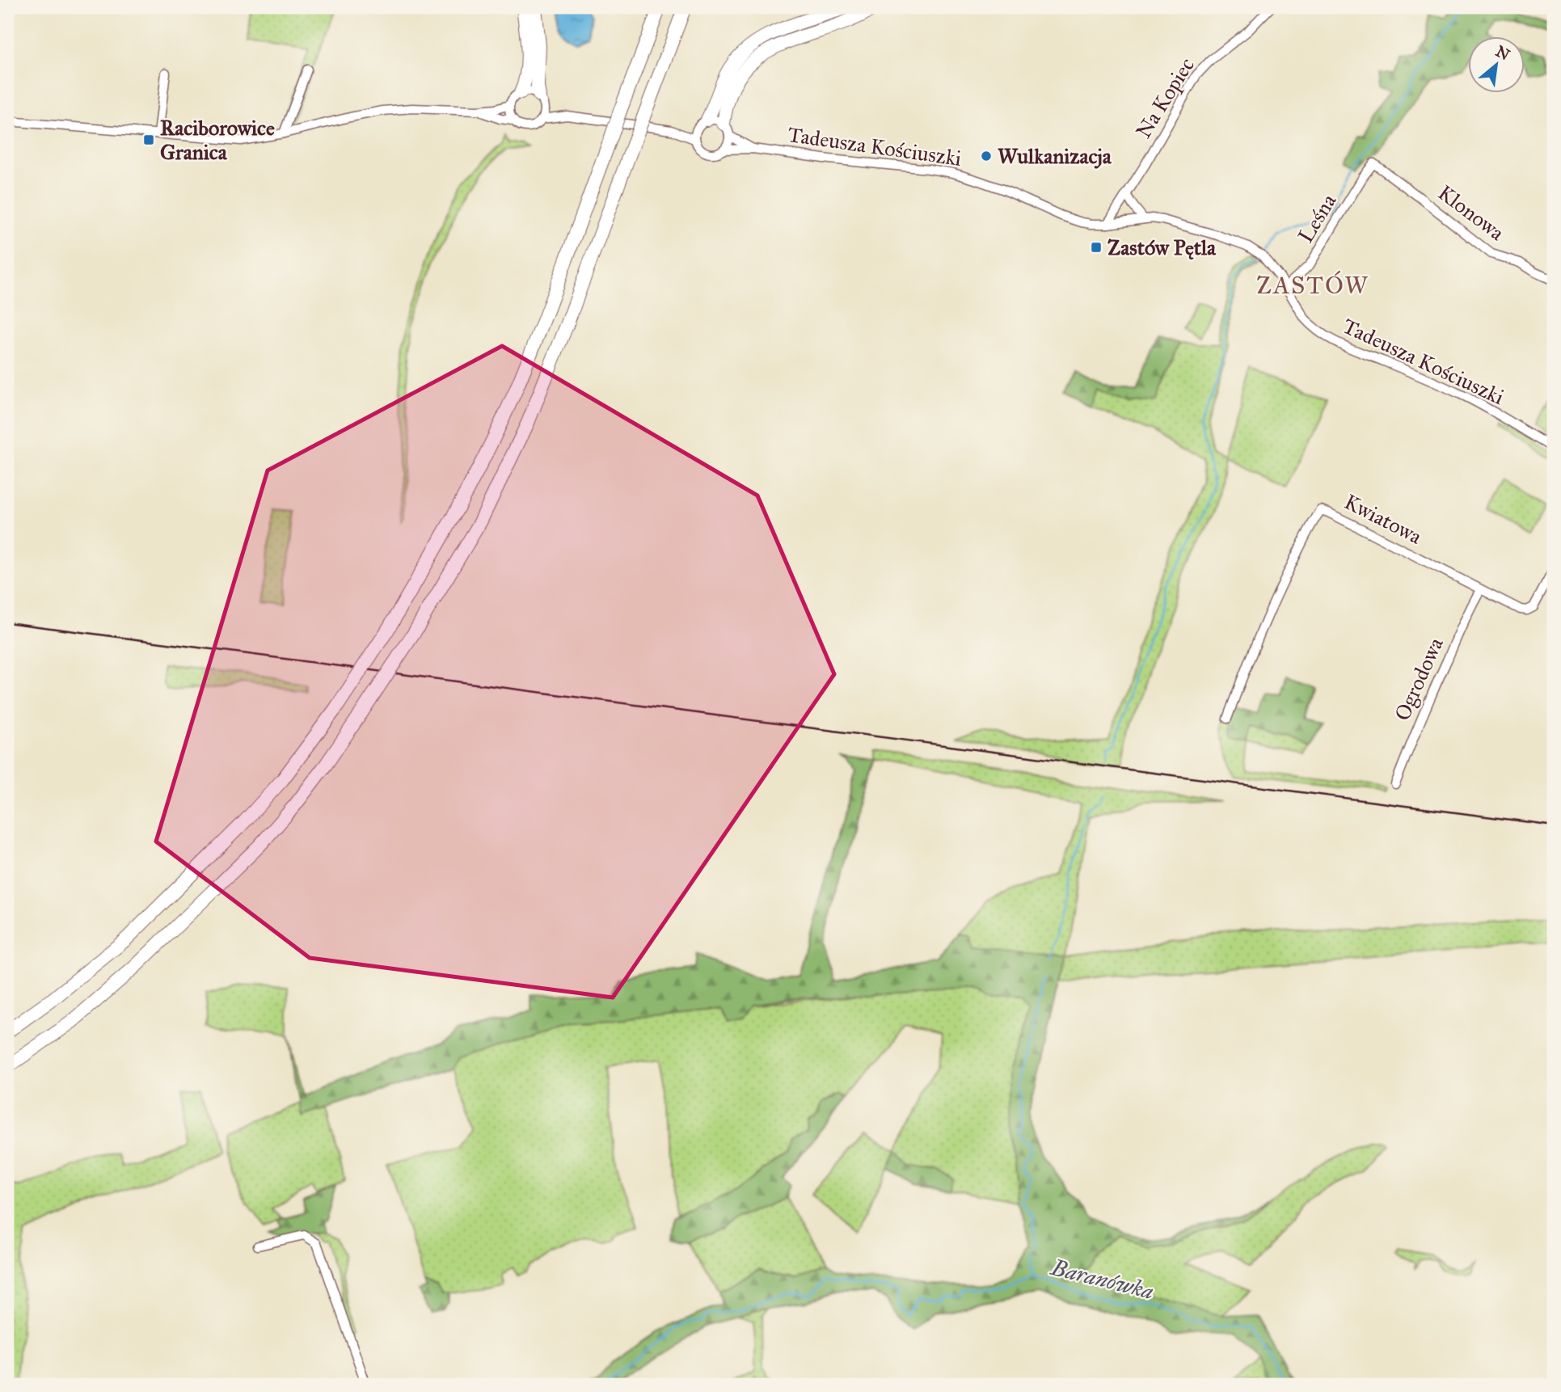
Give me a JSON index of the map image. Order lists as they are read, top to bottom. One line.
{"streets":{"street":["Na Kopiec","Tadeusza Kościuszki","Klonowa","Leśna","Kwiatowa","Ogrodowa"]},"crossings":[["Na Kopiec","Tadeusza Kościuszki"],["Tadeusza Kościuszki","Leśna"],["Klonowa","Leśna"],["Kwiatowa","Ogrodowa"]],"districts":["ZASTÓW"],"water":["Baranówka"],"places":{"transit":["Raciborowice Granica","Zastów Pętla"],"other":["Wulkanizacja"]},"north":"top right"}
